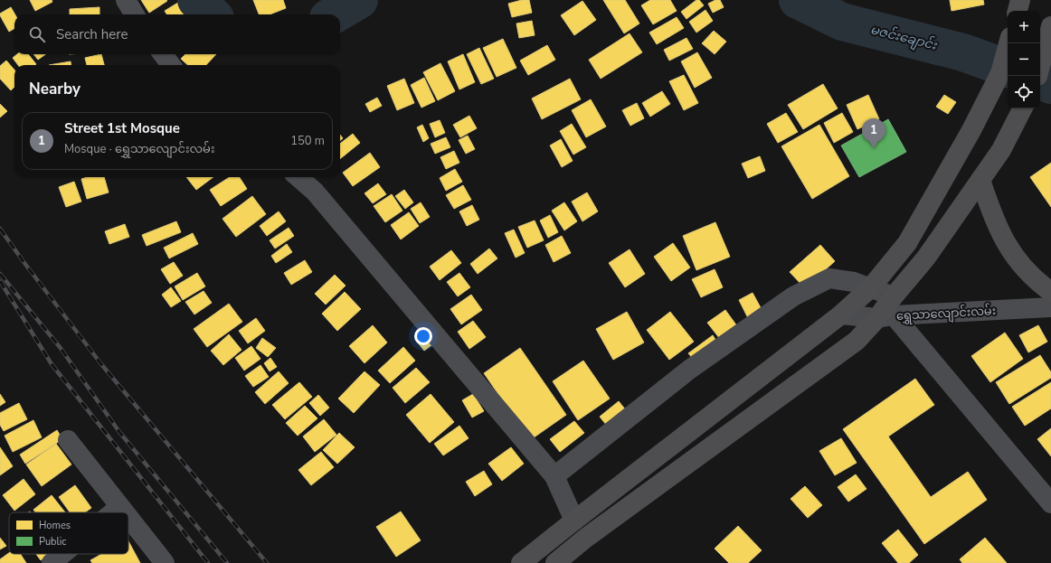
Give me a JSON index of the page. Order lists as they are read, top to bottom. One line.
{"streets":{"street":["ရွှေသာလျောင်းလမ်း"]},"water":["မဇင်းချောင်း"],"legend":["Homes","Public"],"page":{"map_buttons":["+","−"],"search":"Search here","heading":"Nearby","list":[{"mark":"1","name":"Street 1st Mosque","note":"Mosque · ရွှေသာလျောင်းလမ်း","value":"150 m"}],"pins":"1"}}
